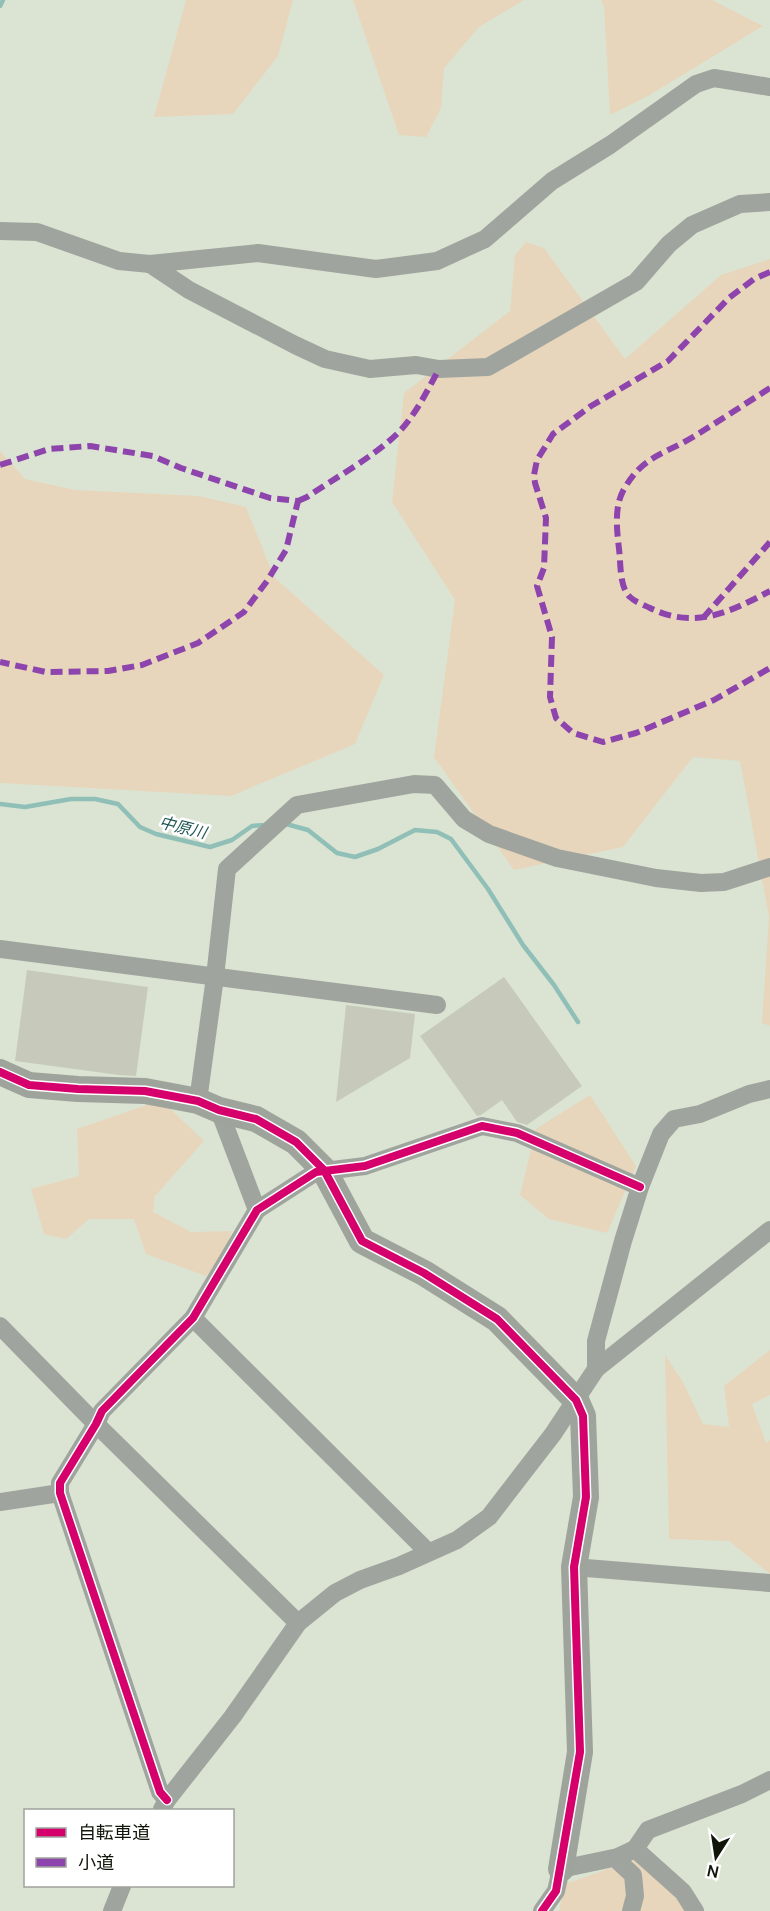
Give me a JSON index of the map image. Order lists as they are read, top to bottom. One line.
{"water":["中原川"],"legend":["自転車道","小道"],"north":"bottom"}
